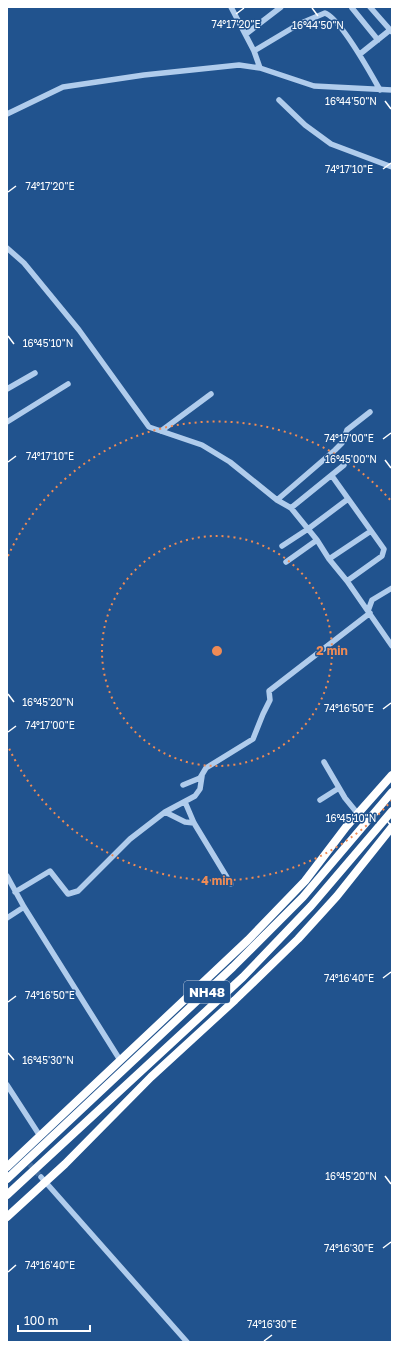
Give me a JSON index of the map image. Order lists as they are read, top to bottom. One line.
{"streets":{"highway":["NH48"]},"scale_bar":"100 m","coordinates":["74°17'20\"E","16°44'50\"N","74°17'10\"E","16°45'10\"N","74°17'00\"E","16°45'00\"N","16°45'20\"N","74°16'50\"E","74°16'40\"E","16°45'30\"N","74°16'30\"E"],"rings":["2 min","4 min"]}
